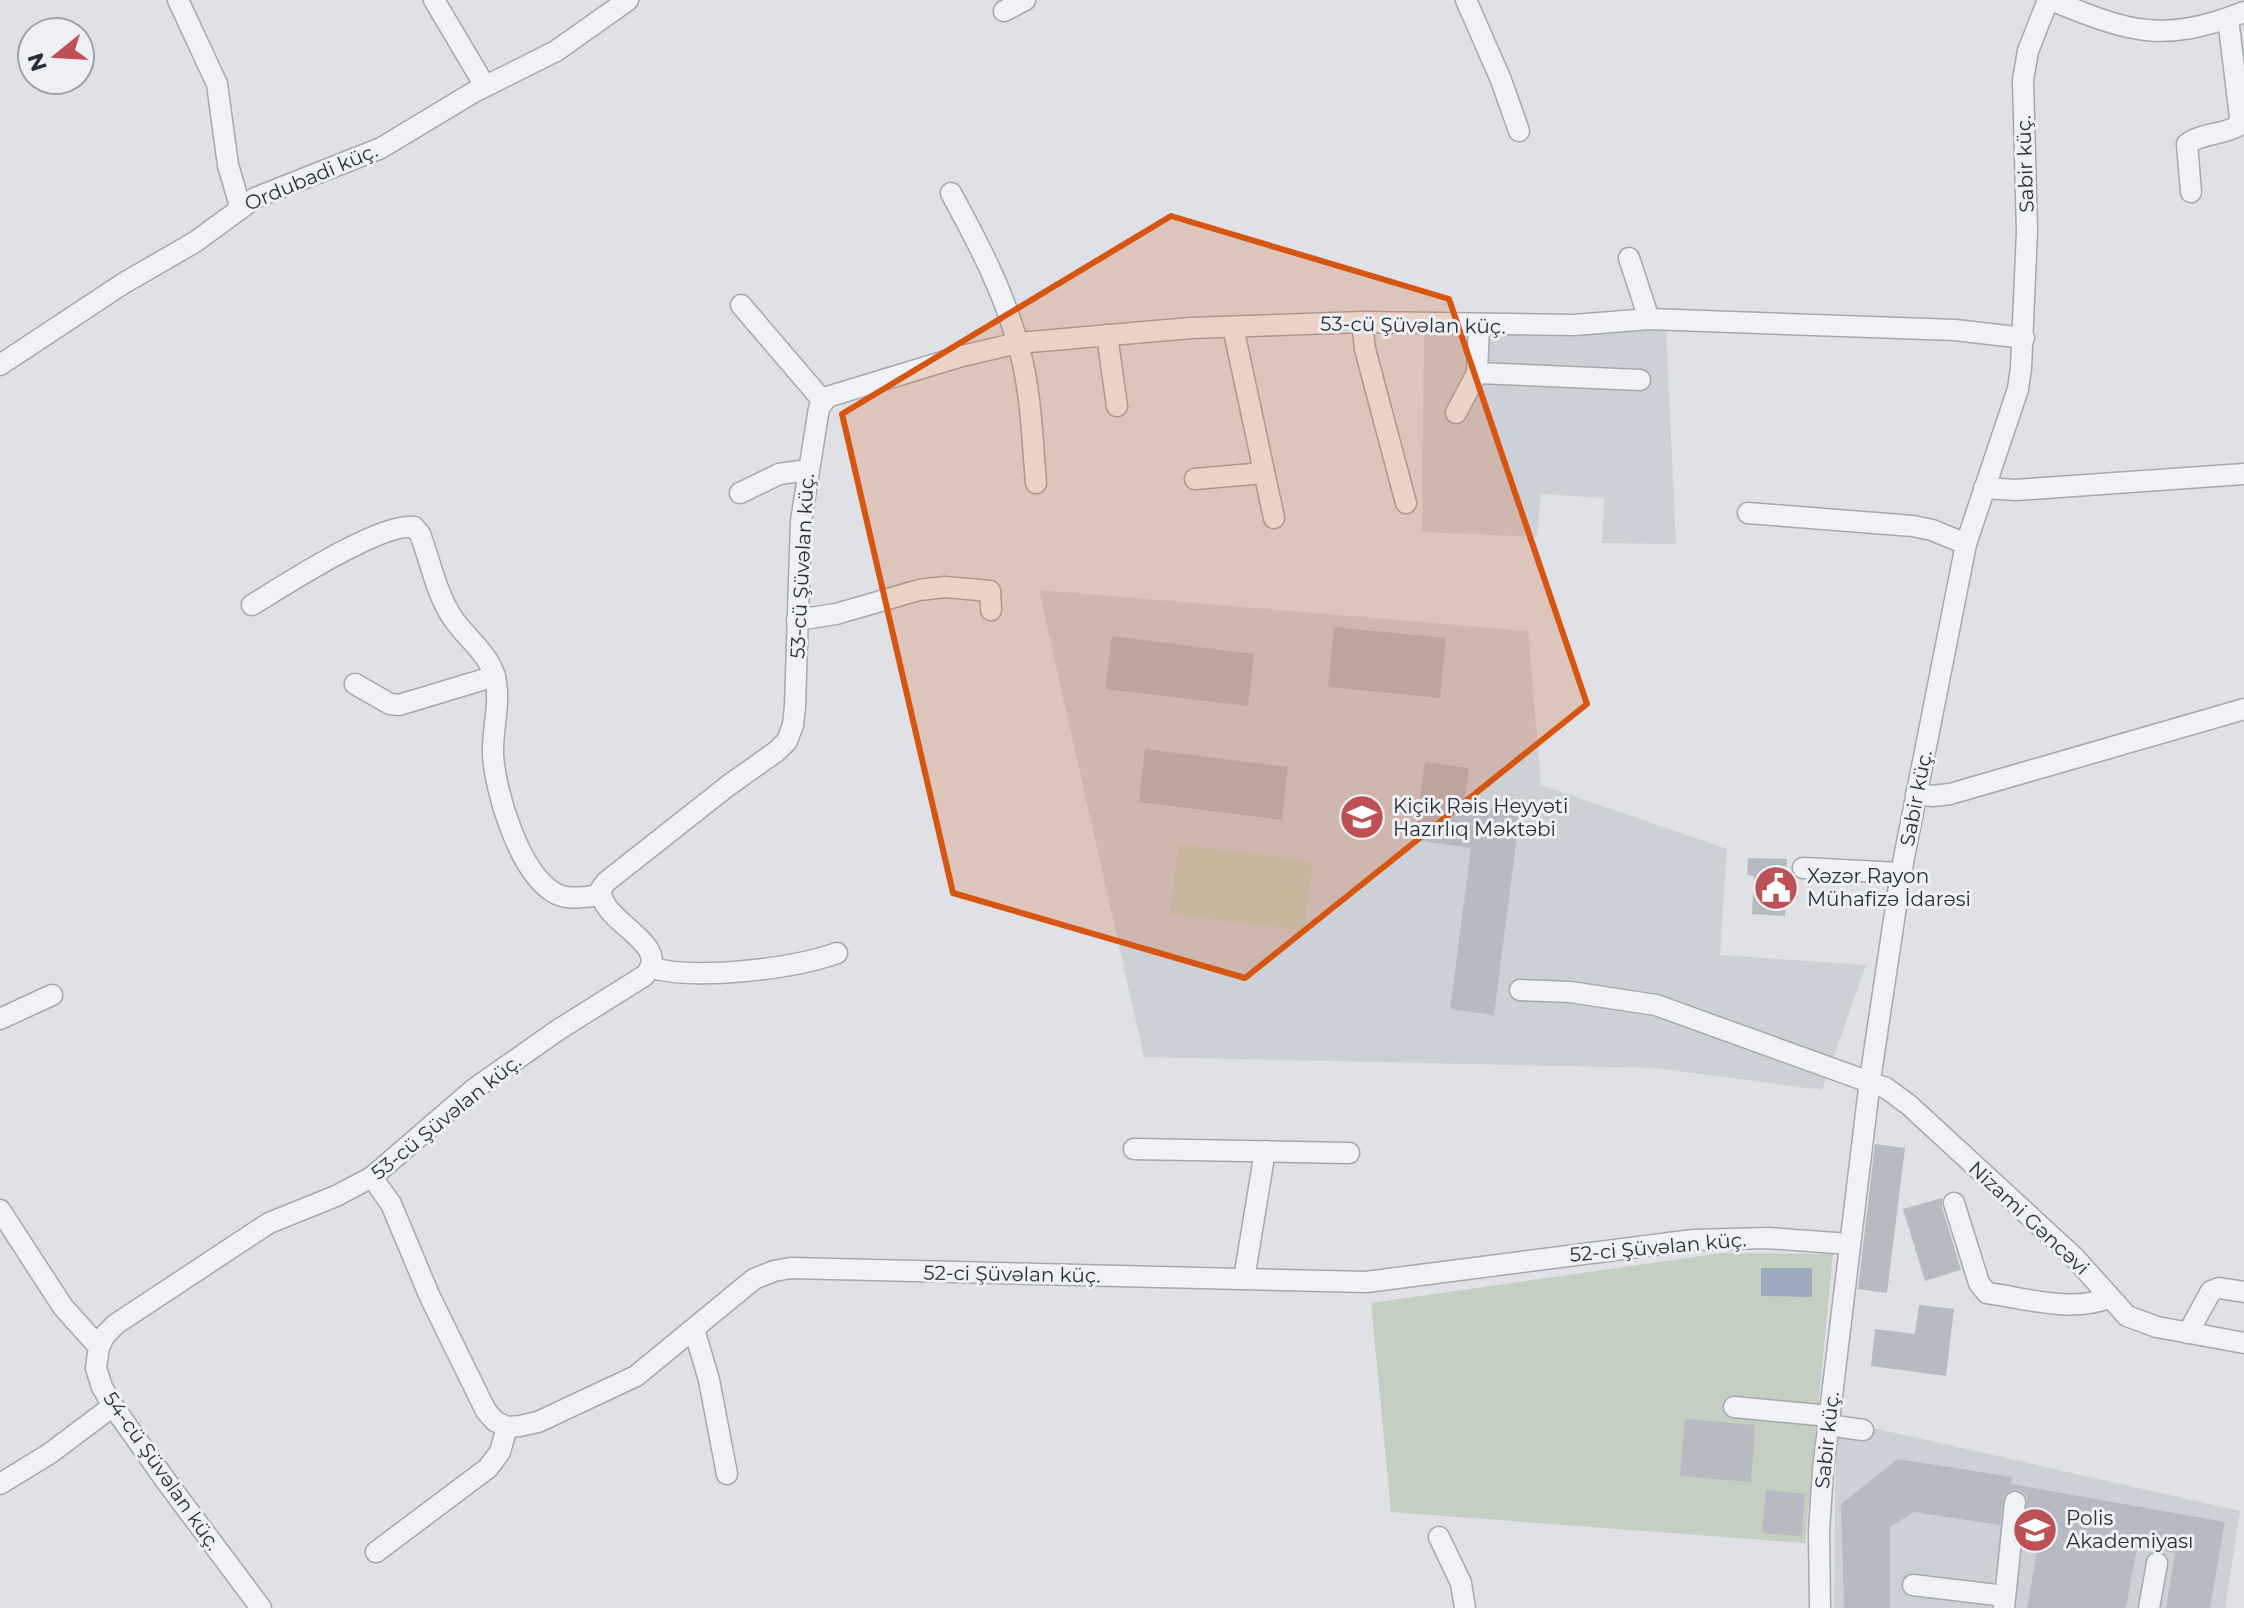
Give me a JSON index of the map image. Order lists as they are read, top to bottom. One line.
{"streets":{"street":["Sabir küç.","Ordubadi küç.","53-cü Şüvəlan küç.","Nizami Gəncəvi","52-ci Şüvəlan küç.","54-cü Şüvəlan küç."]},"crossings":[["Sabir küç.","53-cü Şüvəlan küç."],["Sabir küç.","Nizami Gəncəvi"],["Sabir küç.","52-ci Şüvəlan küç."],["53-cü Şüvəlan küç.","54-cü Şüvəlan küç."]],"places":{"school or university":["Kiçik Rəis Heyyəti Hazırlıq Məktəbi","Polis Akademiyası"],"public building":["Xəzər Rayon Mühafizə İdarəsi"]},"north":"left"}
